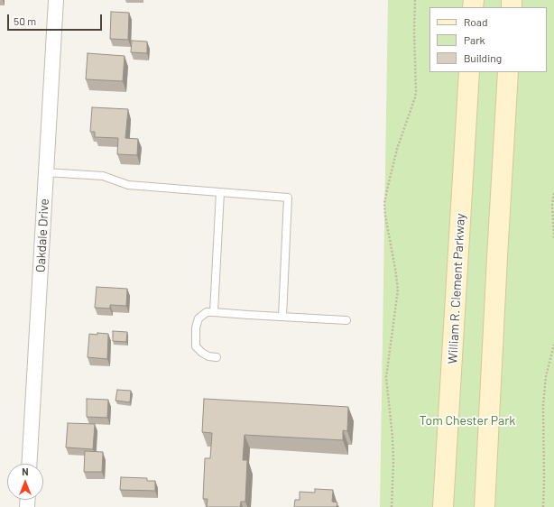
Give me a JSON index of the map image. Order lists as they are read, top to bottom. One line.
{"streets":{"main road":["William R. Clement Parkway"],"street":["Oakdale Drive"]},"parks":["Tom Chester Park"],"legend":["Road","Park","Building"],"scale_bar":"50 m","north":"top"}
